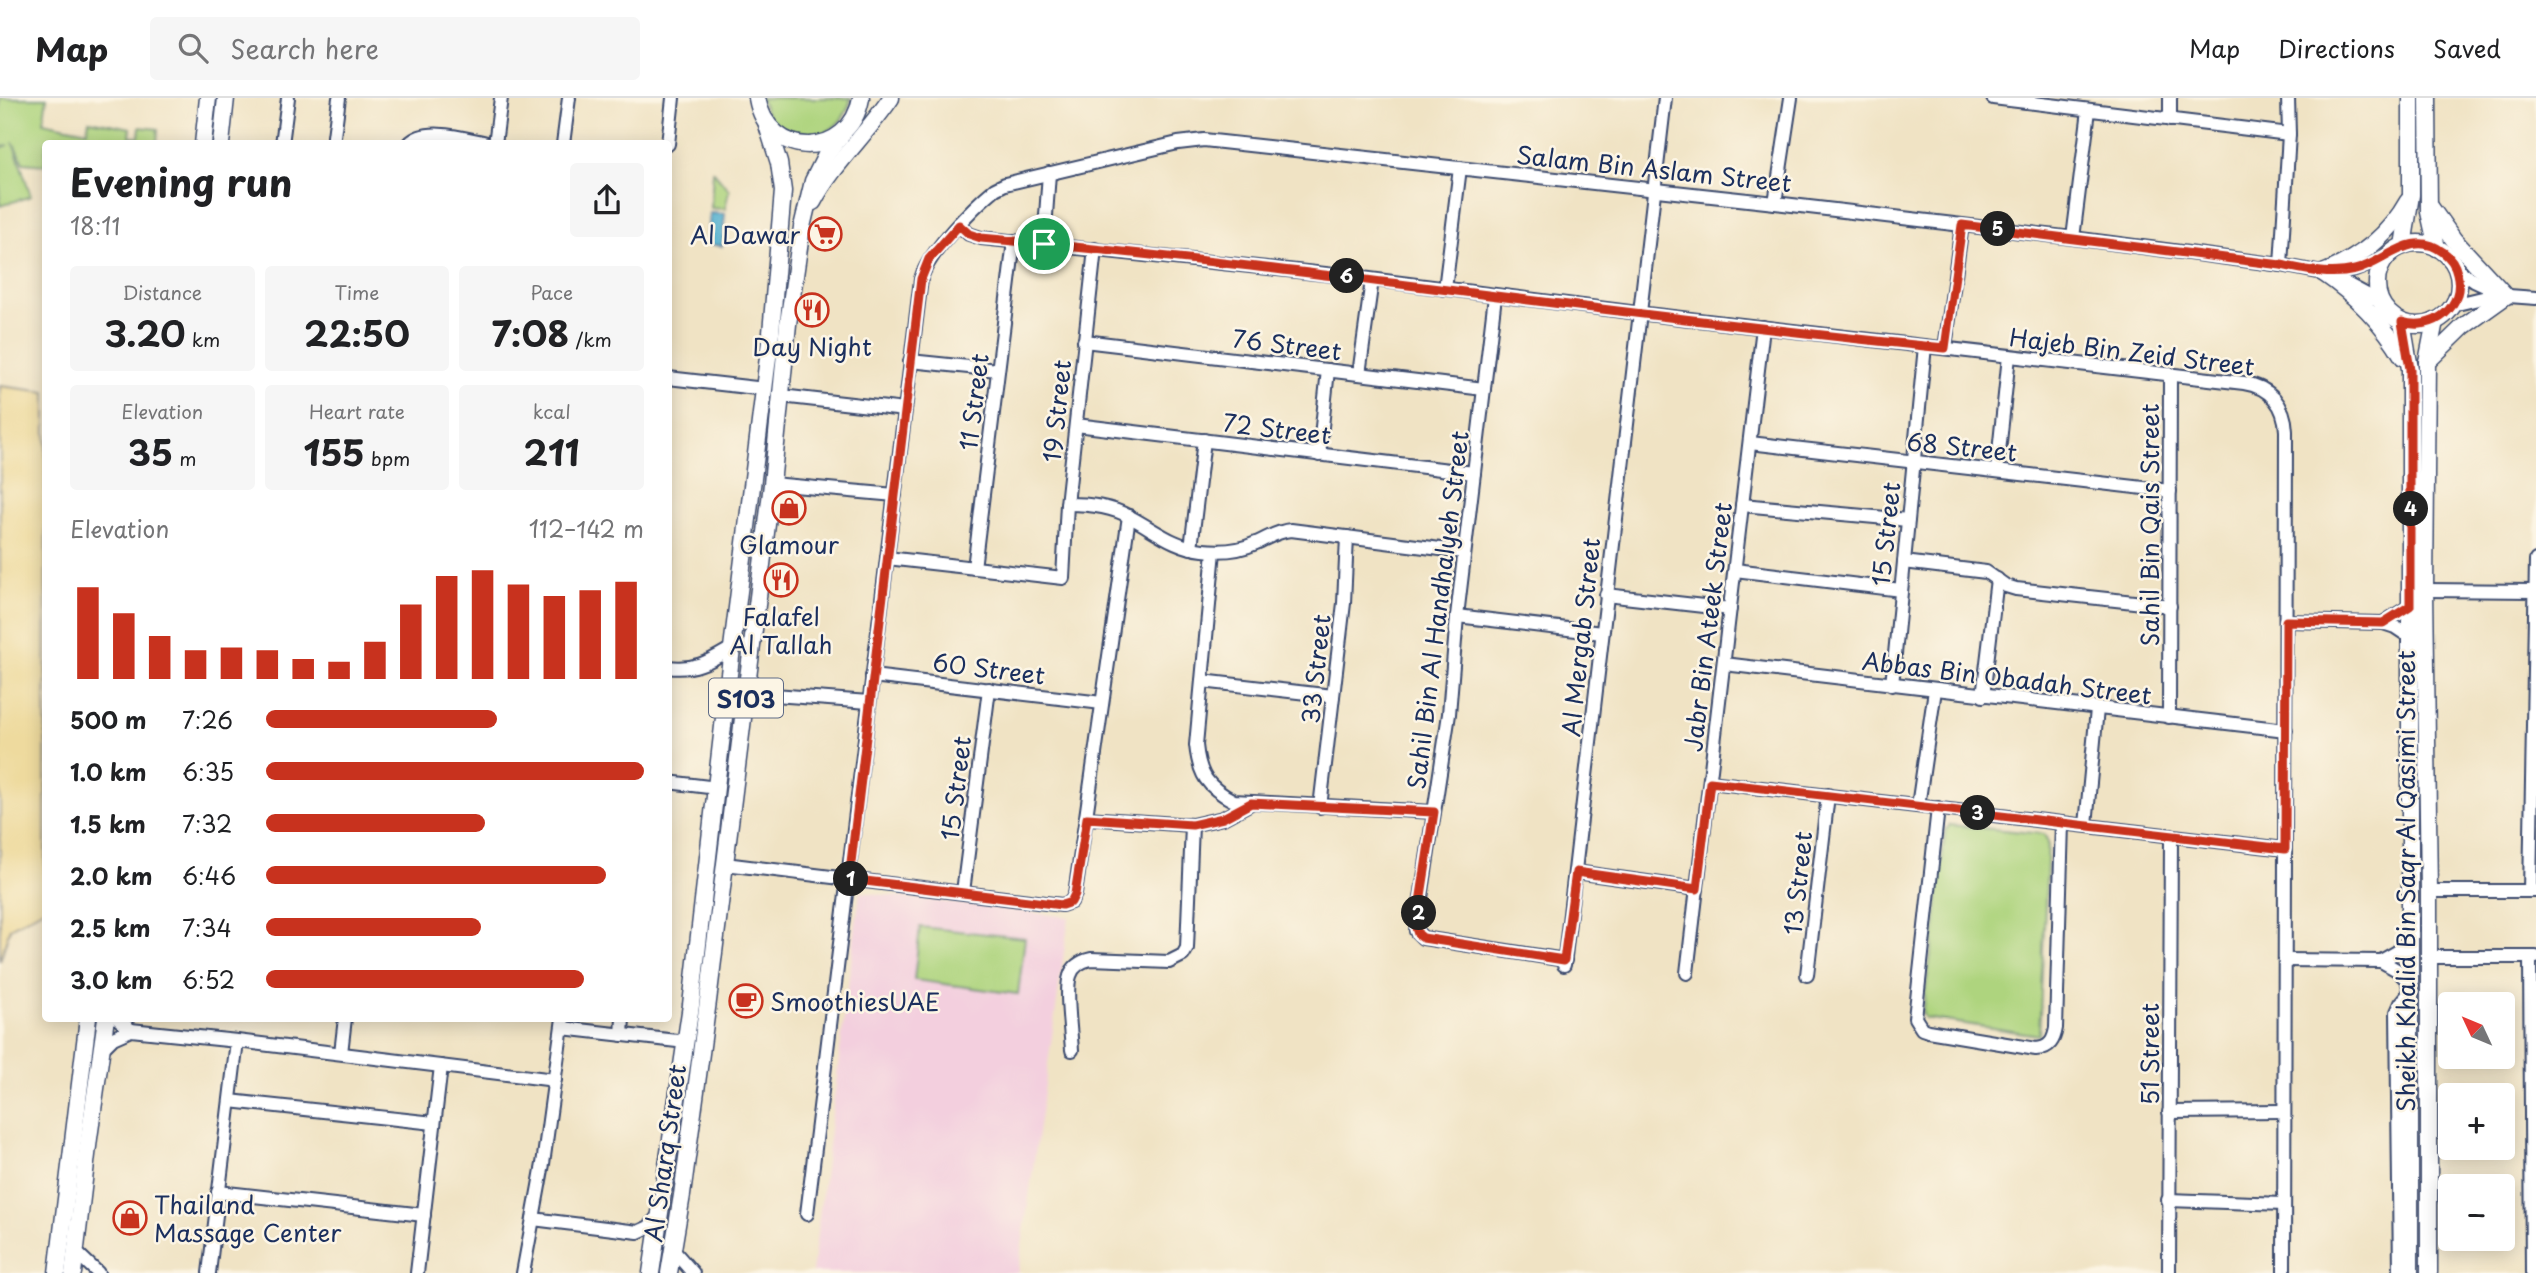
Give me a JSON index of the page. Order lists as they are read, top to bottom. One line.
{"streets":{"main road":["S103","Sheikh Khalid Bin Saqr Al Qasimi Street","Al Sharq Street"],"street":["Salam Bin Aslam Street","76 Street","Hajeb Bin Zeid Street","11 Street","19 Street","72 Street","68 Street","Sahil Bin Qais Street","15 Street","Sahil Bin Al Handhalyeh Street","Jabr Bin Ateek Street","Al Mergab Street","60 Street","33 Street","Abbas Bin Obadah Street","13 Street","51 Street"]},"crossings":[["Salam Bin Aslam Street","Al Mergab Street"],["Salam Bin Aslam Street","Sheikh Khalid Bin Saqr Al Qasimi Street"],["76 Street","19 Street"],["76 Street","Sahil Bin Al Handhalyeh Street"],["Hajeb Bin Zeid Street","Sahil Bin Qais Street"],["Hajeb Bin Zeid Street","15 Street"],["Hajeb Bin Zeid Street","Jabr Bin Ateek Street"],["Hajeb Bin Zeid Street","Al Mergab Street"],["11 Street","19 Street"],["19 Street","72 Street"],["72 Street","Sahil Bin Al Handhalyeh Street"],["68 Street","Sahil Bin Qais Street"],["68 Street","15 Street"],["68 Street","Jabr Bin Ateek Street"],["Sahil Bin Qais Street","Abbas Bin Obadah Street"],["15 Street","60 Street"],["15 Street","Abbas Bin Obadah Street"],["Sahil Bin Al Handhalyeh Street","Al Mergab Street"],["Jabr Bin Ateek Street","Abbas Bin Obadah Street"]],"places":{"supermarket":["Al Dawar"],"restaurant":["Day Night","Falafel Al Tallah"],"shop":["Glamour","Thailand Massage Center"],"cafe":["SmoothiesUAE"]},"north":"top left","page":{"header":"Map","search":"Search here","nav":["Map","Directions","Saved"],"heading":["Evening run","18:11"],"pins":["5","6","4","3","1","2"],"stats":[["Distance","3.20 km"],["Time","22:50"],["Pace","7:08 /km"],["Elevation","35 m"],["Heart rate","155 bpm"],["kcal","211"]],"chart":["Elevation","112–142 m"],"list":[{"name":"500 m","note":"7:26"},{"name":"1.0 km","note":"6:35"},{"name":"1.5 km","note":"7:32"},{"name":"2.0 km","note":"6:46"},{"name":"2.5 km","note":"7:34"},{"name":"3.0 km","note":"6:52"}],"map_buttons":["+","−"]}}
